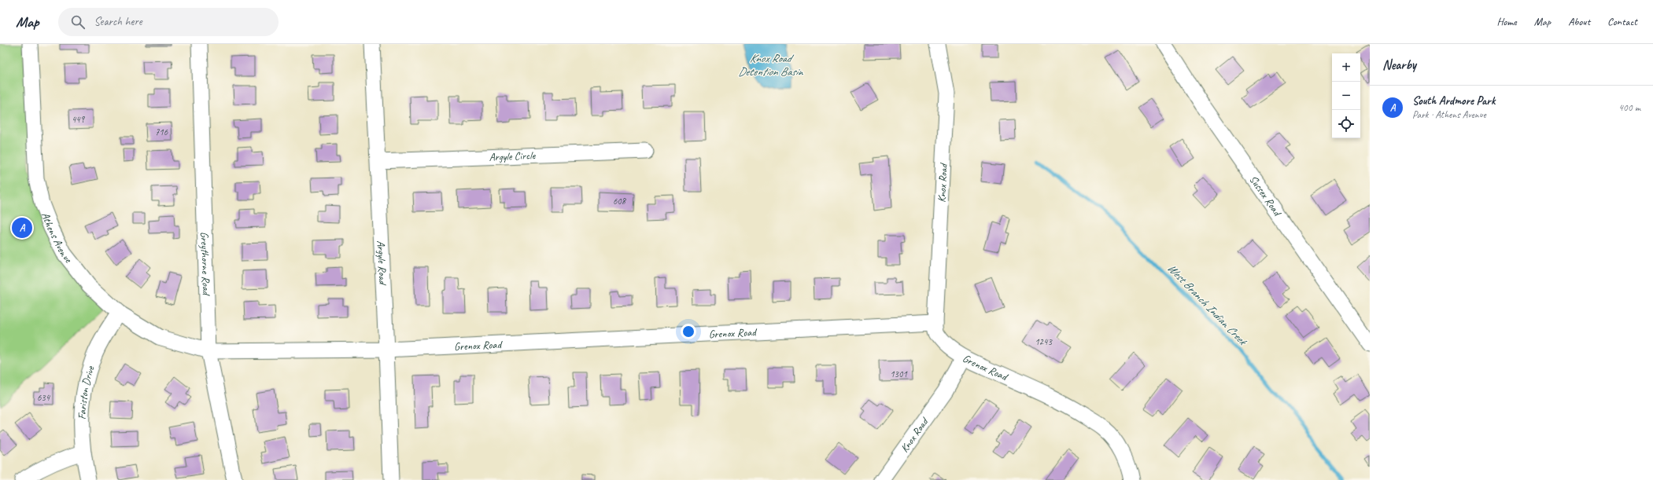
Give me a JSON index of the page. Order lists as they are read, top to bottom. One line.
{"streets":{"street":["Argyle Circle","Knox Road","Sussex Road","Athens Avenue","Argyle Road","Greythorne Road","Grenox Road","Fariston Drive"]},"crossings":[["Argyle Circle","Argyle Road"],["Knox Road","Grenox Road"],["Athens Avenue","Greythorne Road"],["Athens Avenue","Grenox Road"],["Athens Avenue","Fariston Drive"],["Argyle Road","Grenox Road"],["Greythorne Road","Grenox Road"]],"water":["Knox Road Detention Basin","West Branch Indian Creek"],"house_numbers":["449","716","608","1243","1301","634"],"page":{"header":"Map","search":"Search here","nav":["Home","Map","About","Contact"],"heading":"Nearby","map_buttons":["+","−"],"list":[{"mark":"A","name":"South Ardmore Park","note":"Park · Athens Avenue","value":"400 m"}],"pins":"A"}}
